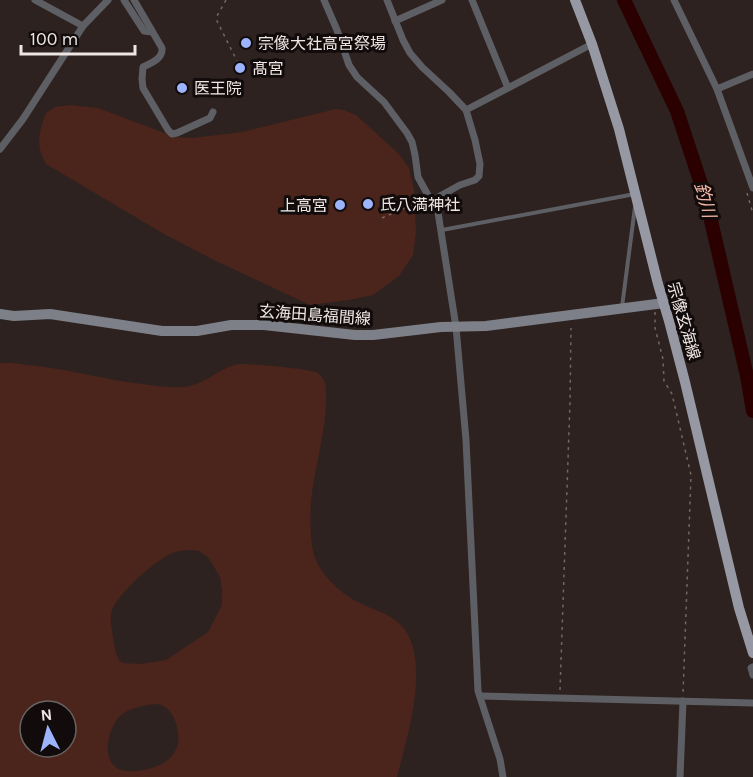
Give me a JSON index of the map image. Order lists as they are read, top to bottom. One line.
{"streets":{"main road":["玄海田島福間線","宗像玄海線"]},"crossings":[["玄海田島福間線","宗像玄海線"]],"water":["釣川"],"places":["宗像大社高宮祭場","髙宮","医王院","氏八満神社","上高宮"],"scale_bar":"100 m","north":"top"}
